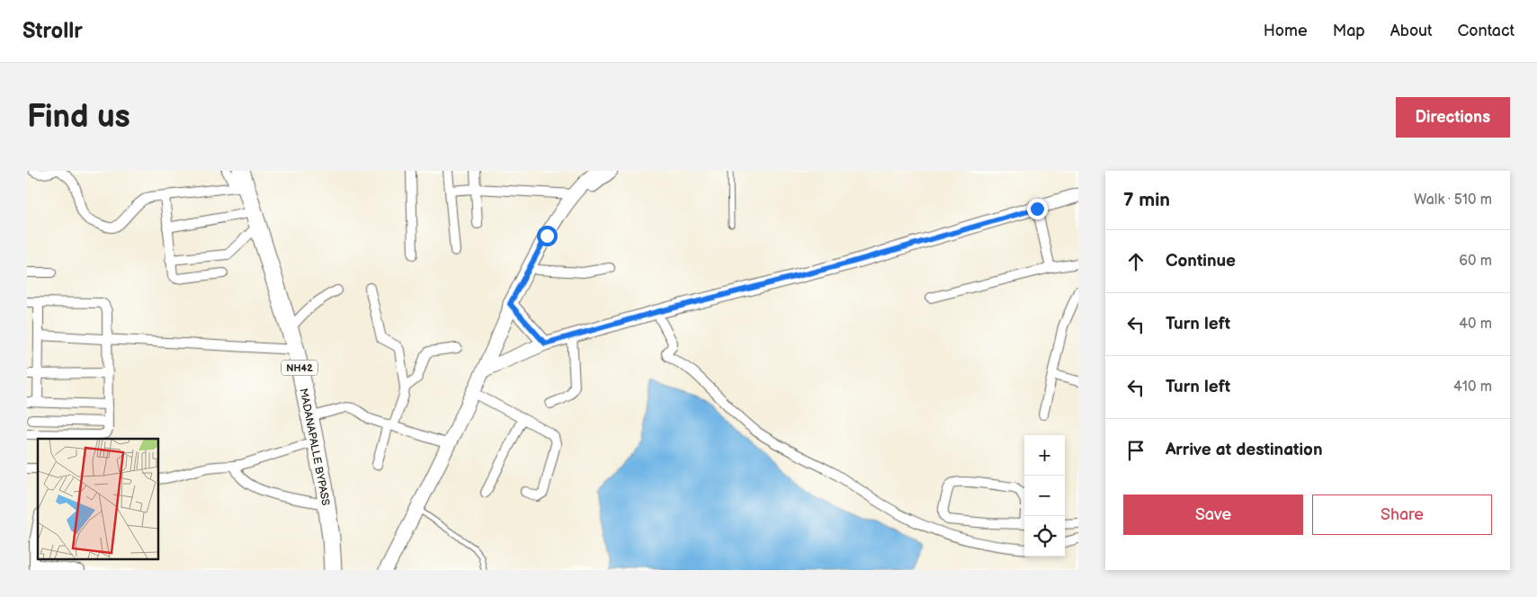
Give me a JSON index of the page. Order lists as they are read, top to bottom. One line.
{"streets":{"highway":["NH42","MADANAPALLE BYPASS"]},"page":{"header":"Strollr","nav":["Home","Map","About","Contact"],"buttons":["Directions",["Save","Share"]],"title":"Find us","heading":["7 min","Walk · 510 m"],"list":[["Continue","60 m"],["Turn left","40 m"],["Turn left","410 m"],"Arrive at destination"],"map_buttons":["+","−"]}}
